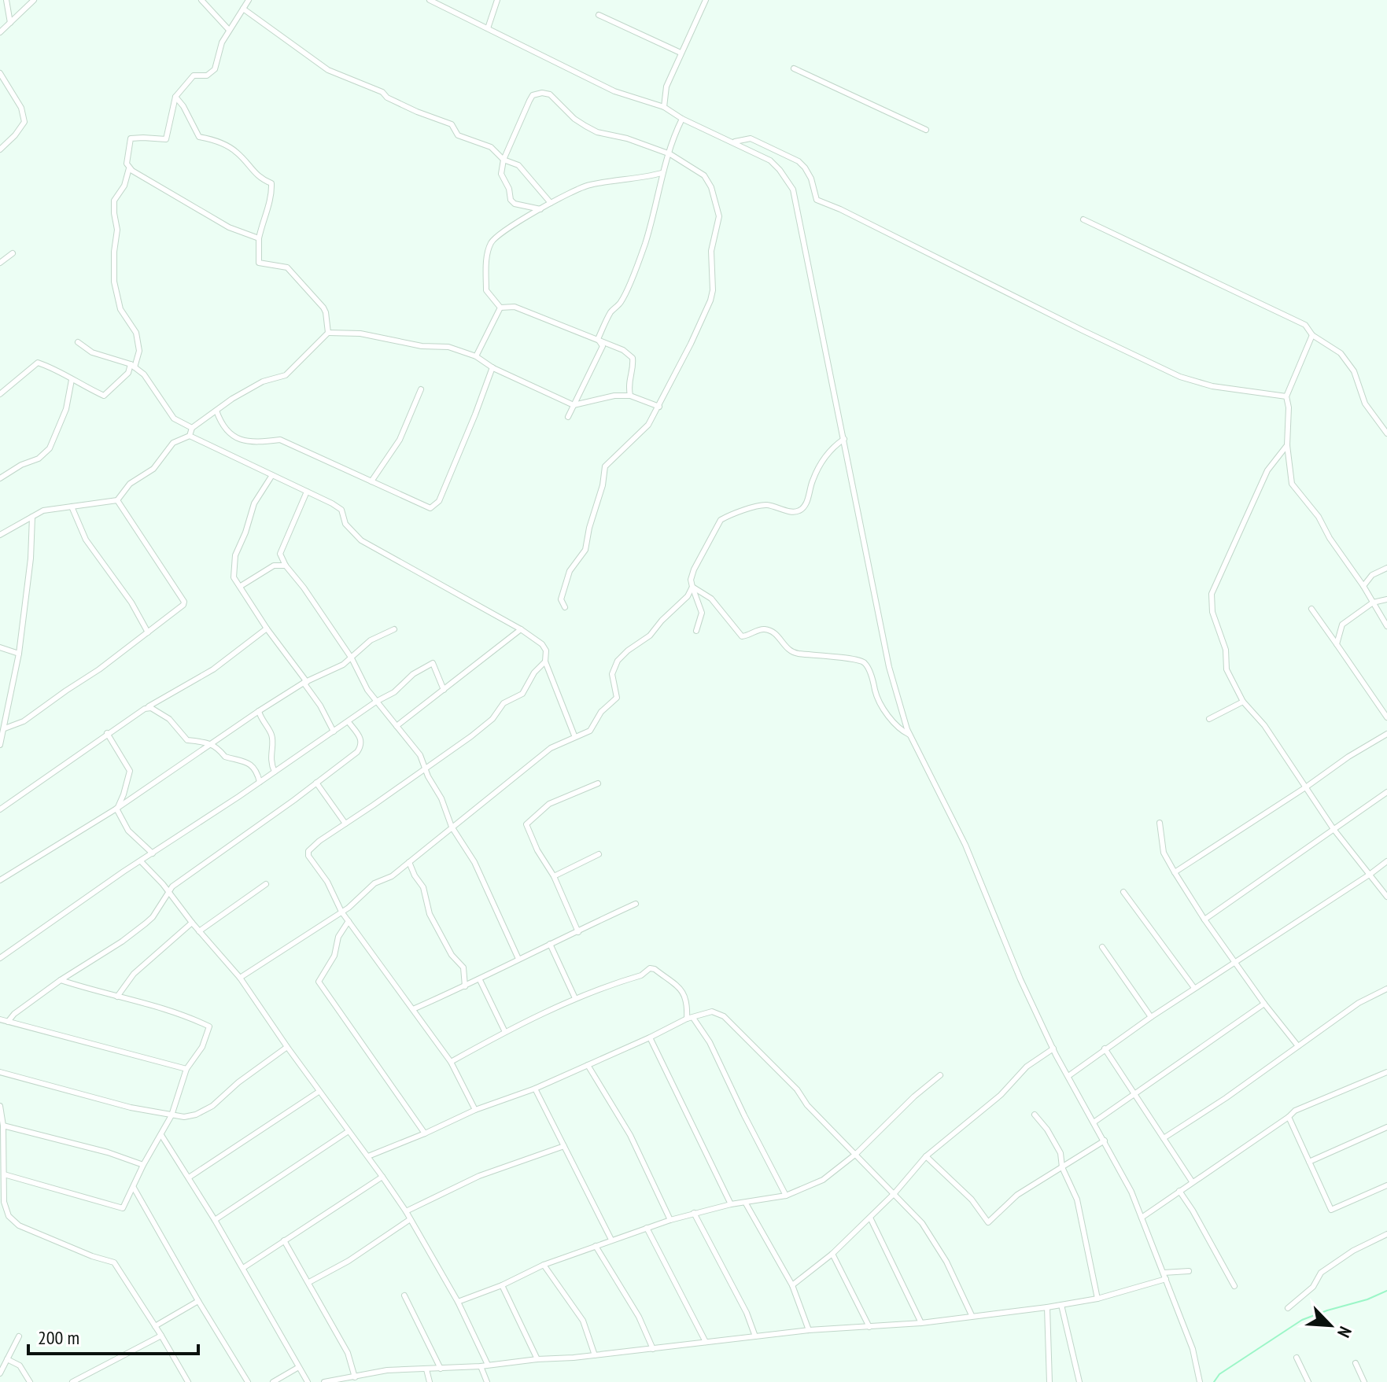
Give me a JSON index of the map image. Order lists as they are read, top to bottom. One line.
{"scale_bar":"200 m","north":"bottom right"}
